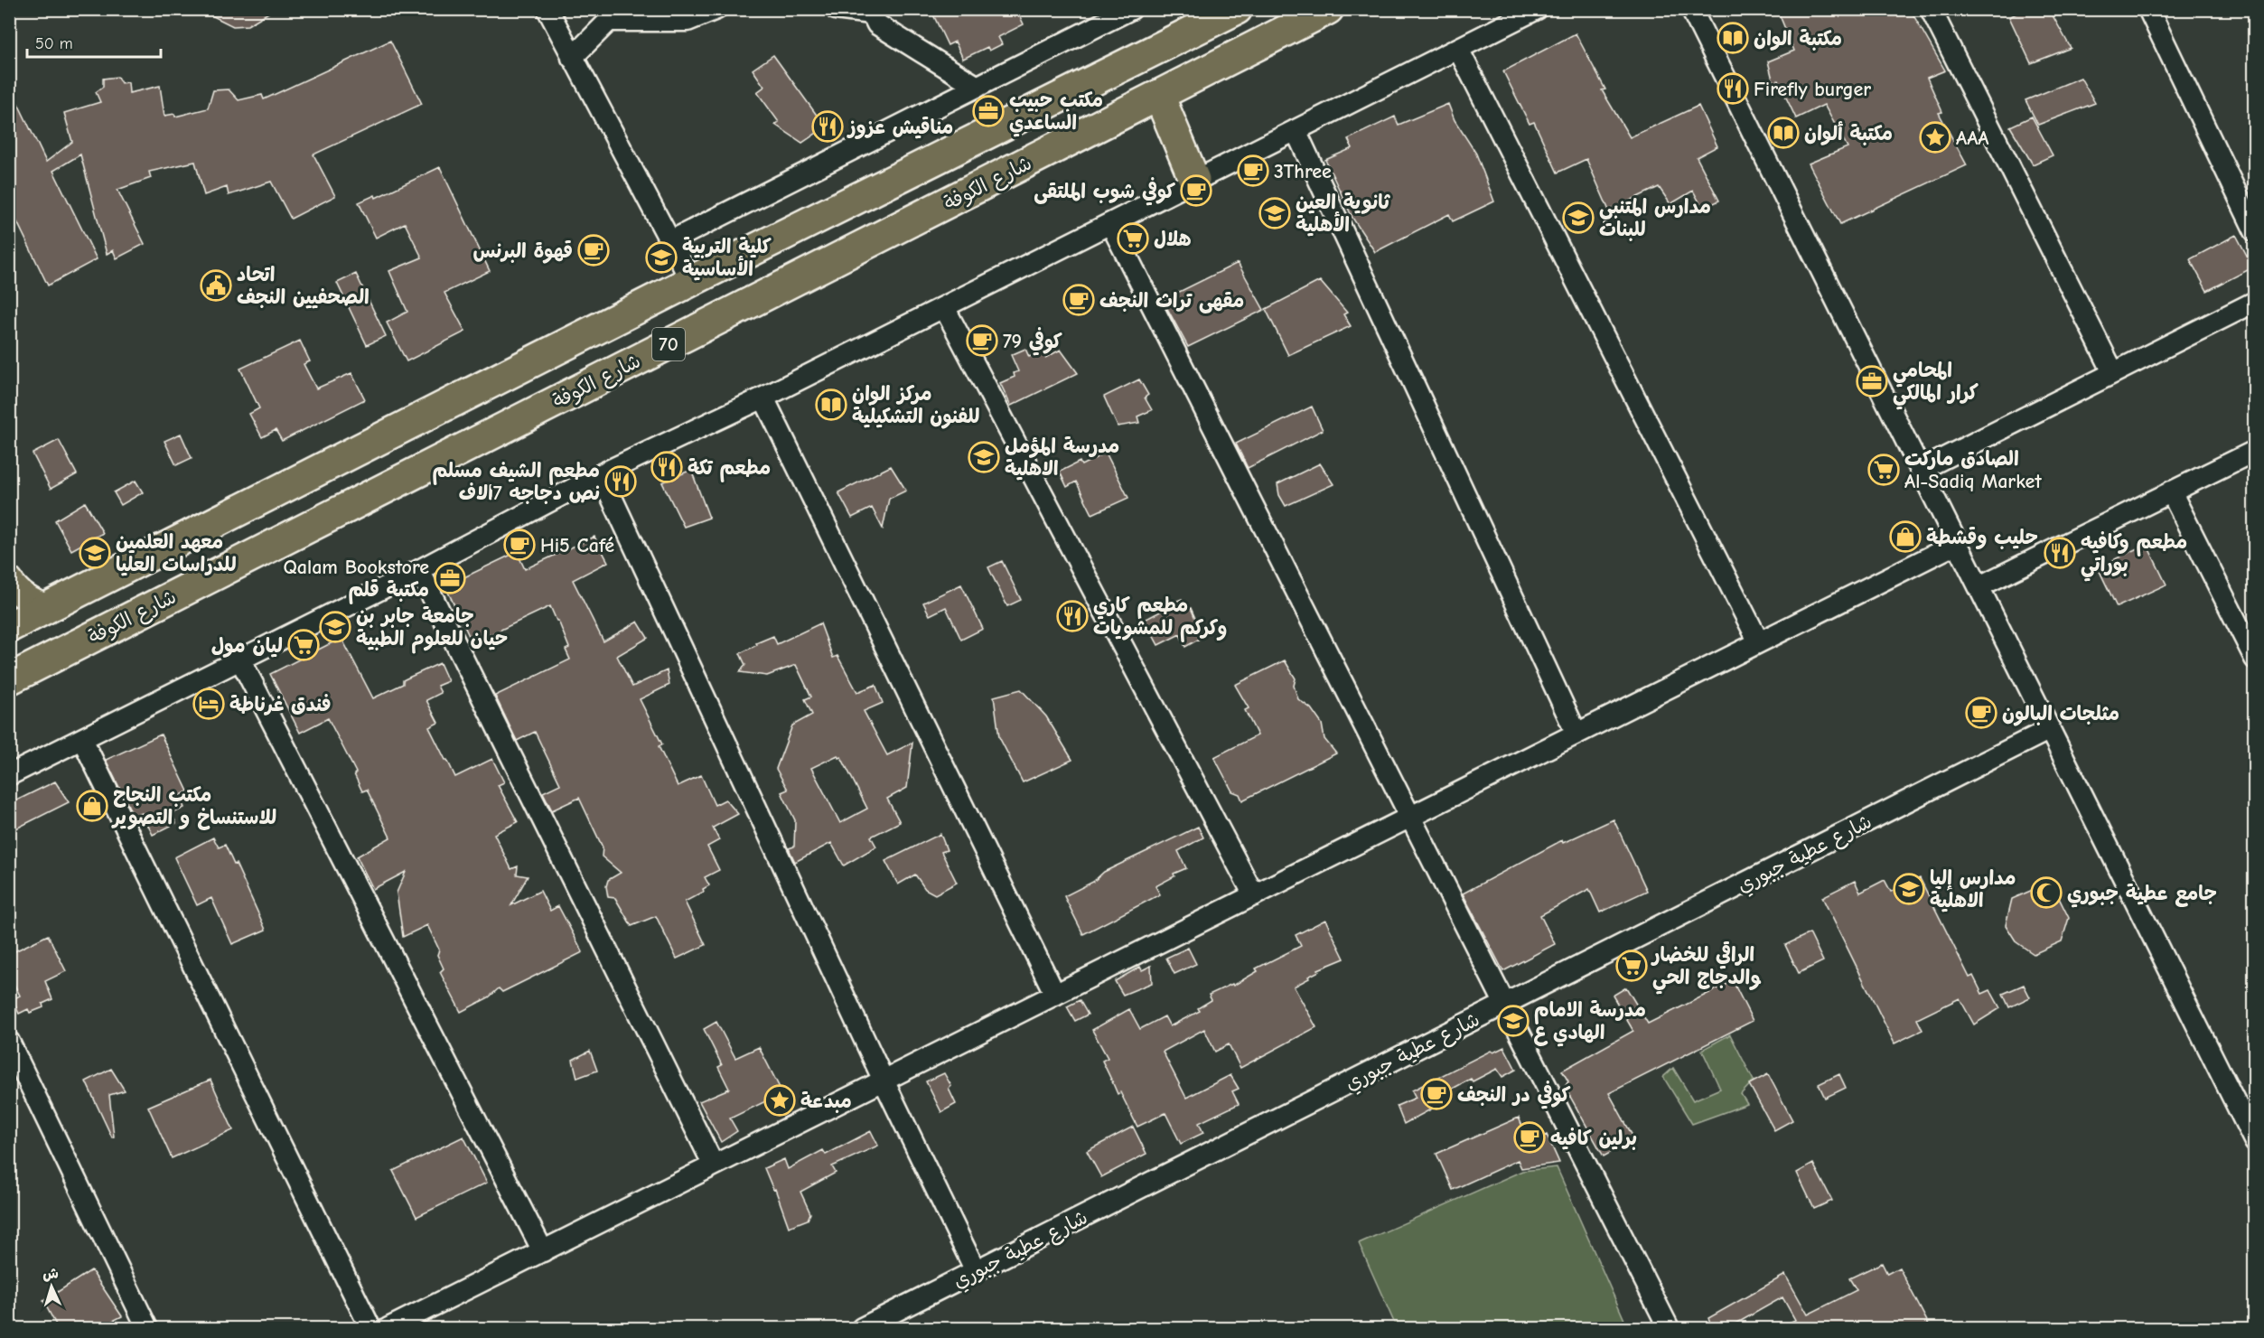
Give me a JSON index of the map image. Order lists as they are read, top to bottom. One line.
{"streets":{"highway":["شارع الكوفة","70"],"street":["شارع عطية جبوري"]},"places":{"library":["مكتبة الوان","مكتبة ألوان","مركز الوان للفنون التشكيلية"],"restaurant":["Firefly burger","مناقيش عزوز","مطعم تكة","مطعم الشيف مسلم نص دجاجه 7الاف","مطعم وكافيه بوراتي","مطعم كاري وكركم للمشويات"],"office":["مكتب حبيب الساعدي","المحامي كرار المالكي","Qalam Bookstore مكتبة قلم"],"place":["AAA","مبدعة"],"cafe":["3Three","كوفي شوب الملتقى","قهوة البرنس","مقهى تراث النجف","كوفي 79","Hi5 Café","مثلجات البالون","كوفي در النجف","برلين كافيه"],"school or university":["ثانوية العين الأهلية","مدارس المتنبي للبنات","كلية التربية الأساسية","مدرسة المؤمل الاهلية","معهد العلمين للدراسات العليا","جامعة جابر بن حيان للعلوم الطبية","مدارس إليا الاهلية","مدرسة الامام الهادي ع"],"supermarket":["هلال","الصادق ماركت Al-Sadiq Market","ليان مول","الراقي للخضار والدجاج الحي"],"public building":["اتحاد الصحفيين النجف"],"shop":["حليب وقشطة","مكتب النجاح للاستنساخ و التصوير"],"hotel":["فندق غرناطة"],"mosque":["جامع عطية جبوري"]},"scale_bar":"50 m","north":"top"}
